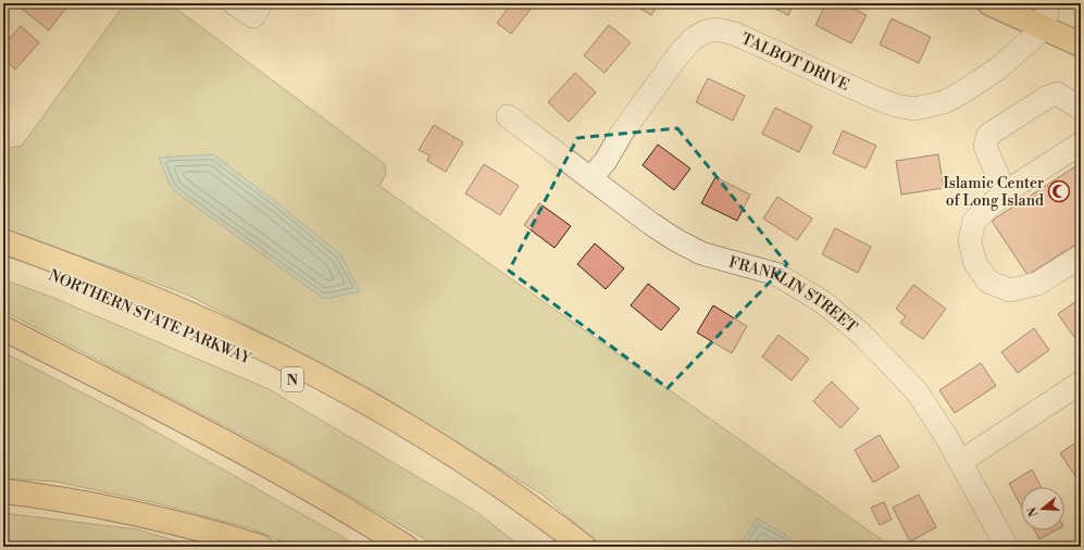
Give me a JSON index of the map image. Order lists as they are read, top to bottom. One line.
{"streets":{"main road":["NORTHERN STATE PARKWAY","N"],"street":["TALBOT DRIVE","FRANKLIN STREET"]},"crossings":[["TALBOT DRIVE","FRANKLIN STREET"]],"places":{"mosque":["Islamic Center of Long Island"]},"north":"left"}
